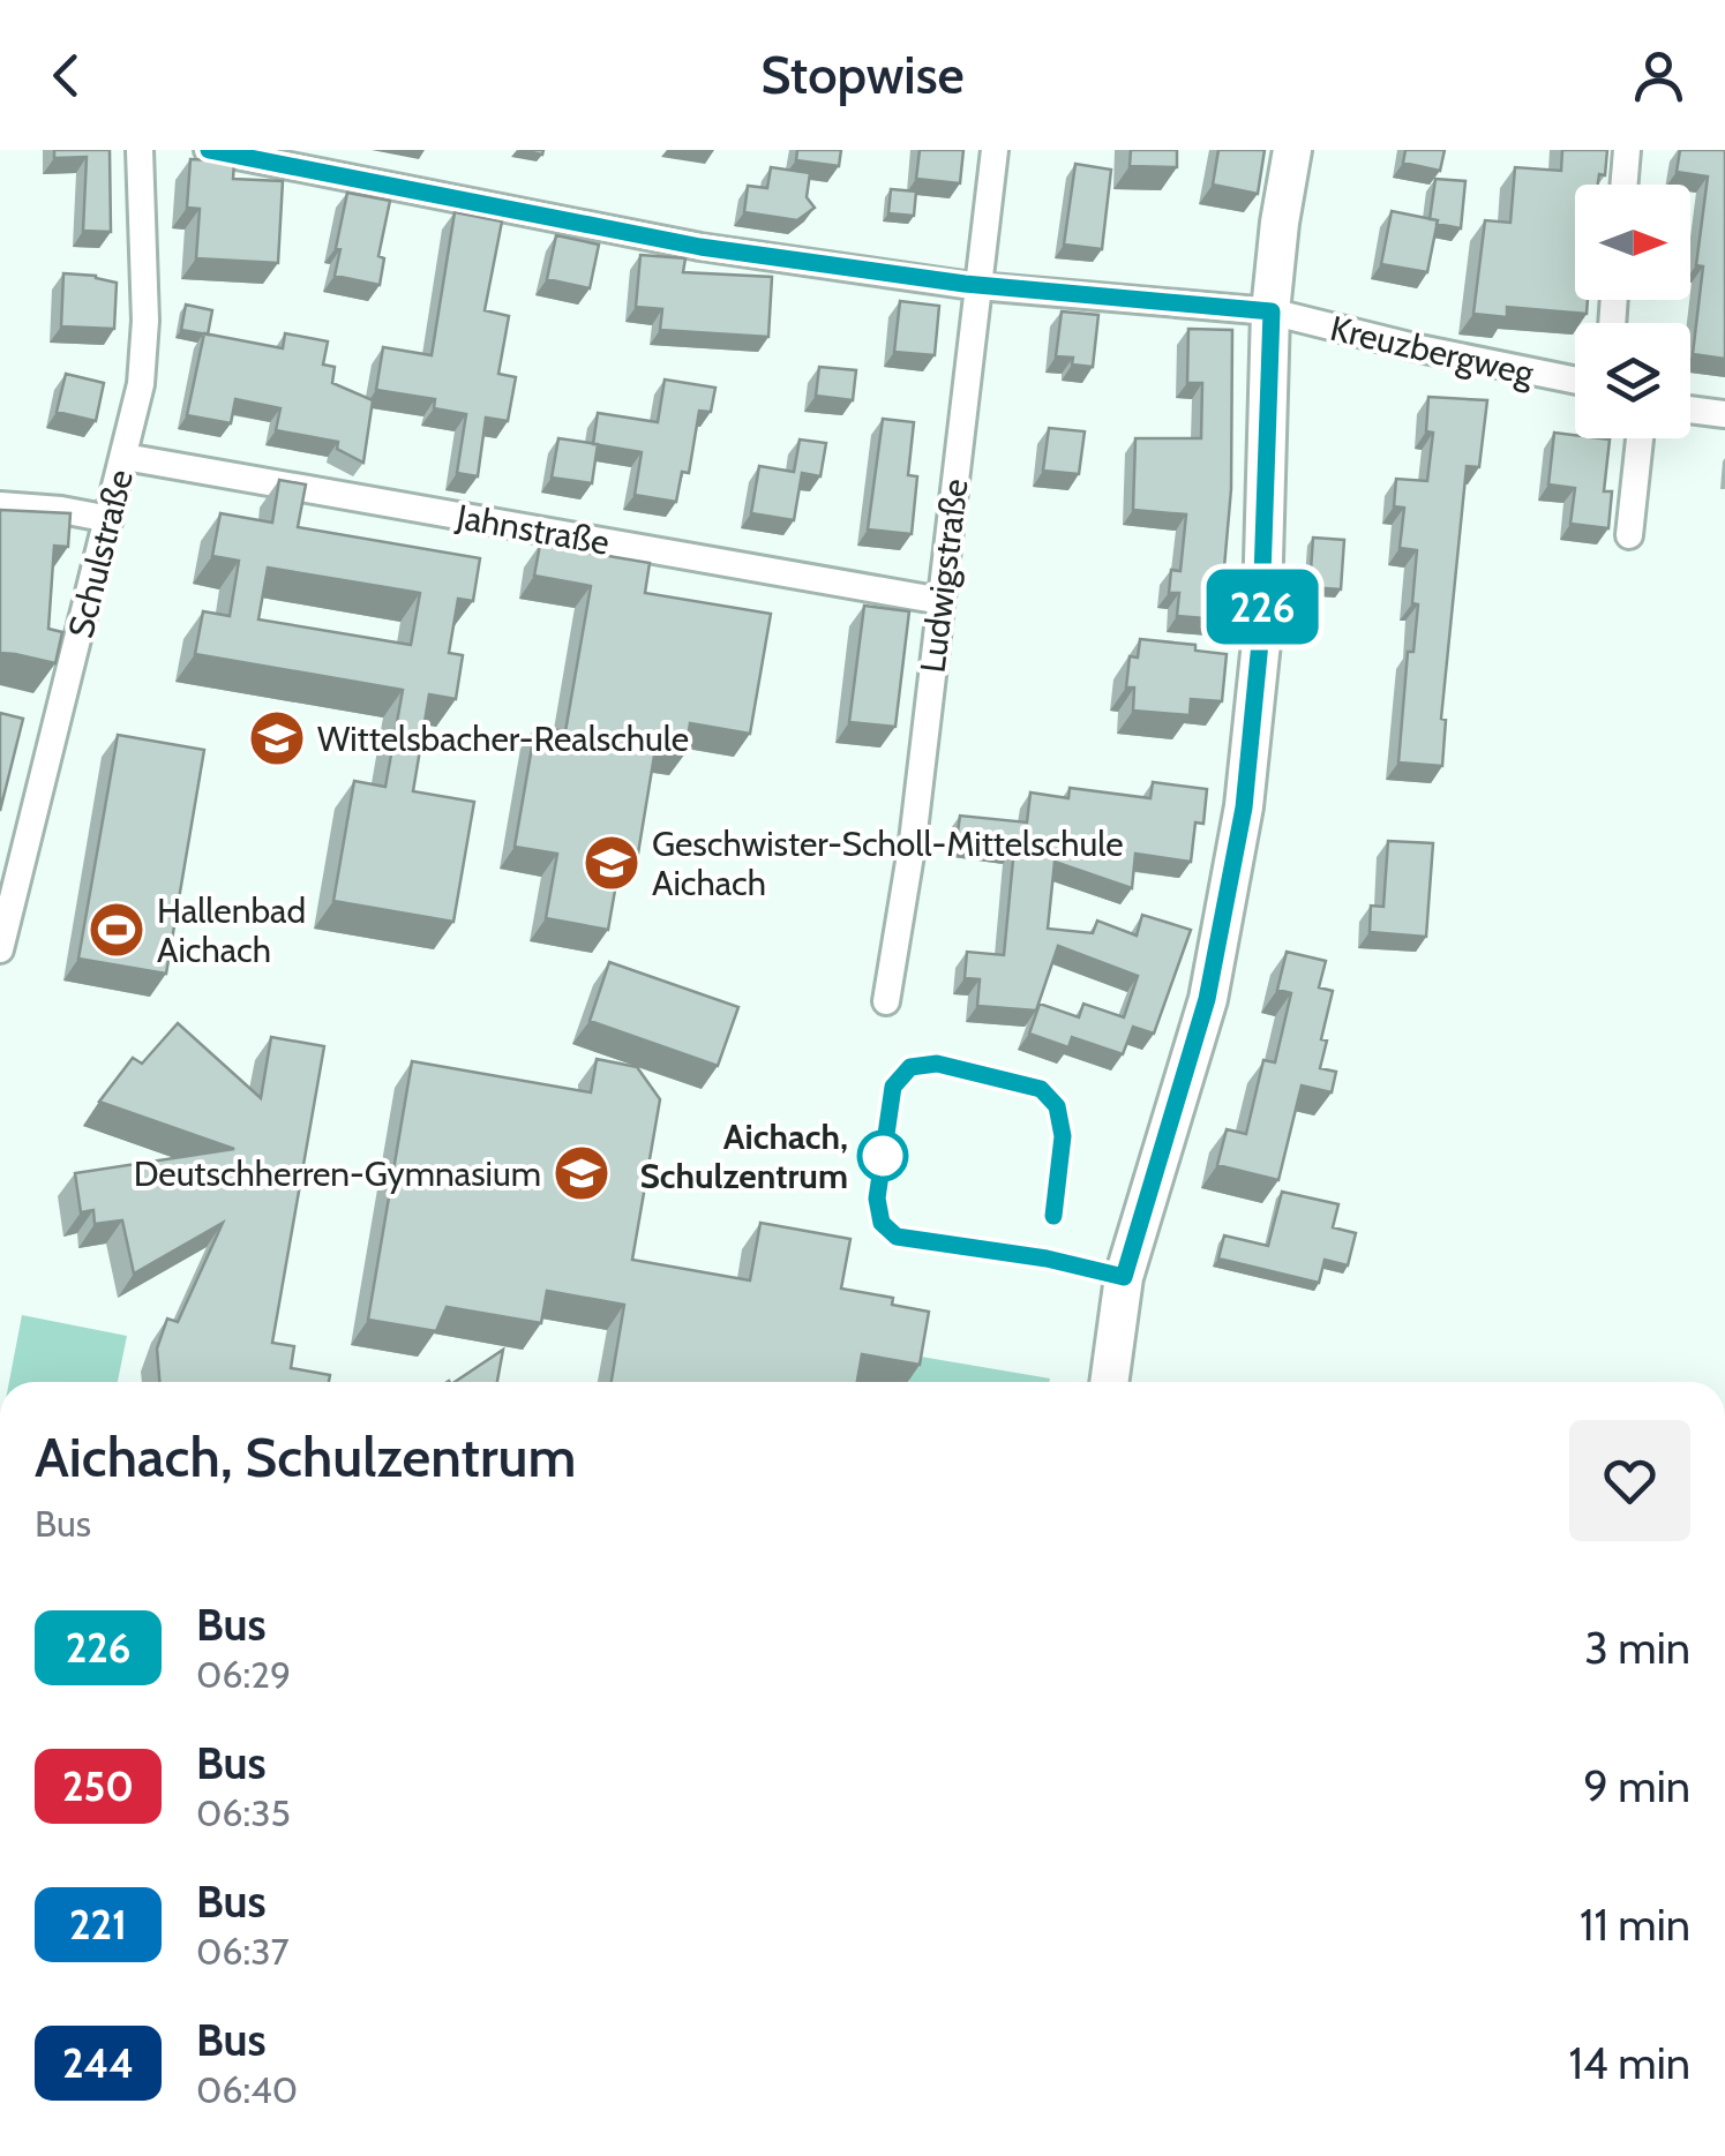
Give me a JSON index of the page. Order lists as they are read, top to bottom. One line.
{"streets":{"street":["Kreuzbergweg","Jahnstraße","Schulstraße","Ludwigstraße"]},"crossings":[["Kreuzbergweg","Ludwigstraße"],["Jahnstraße","Schulstraße"],["Jahnstraße","Ludwigstraße"]],"places":{"school or university":["Wittelsbacher-Realschule","Geschwister-Scholl-Mittelschule Aichach","Deutschherren-Gymnasium"],"sports":["Hallenbad Aichach"],"other":["Aichach, Schulzentrum"]},"lines":["bus line 226"],"north":"right","page":{"header":"Stopwise","on_map":"226","heading":["Aichach, Schulzentrum","Bus"],"list":[{"mark":"226","name":"Bus","note":"06:29","value":"3 min"},{"mark":"250","name":"Bus","note":"06:35","value":"9 min"},{"mark":"221","name":"Bus","note":"06:37","value":"11 min"},{"mark":"244","name":"Bus","note":"06:40","value":"14 min"}]}}
